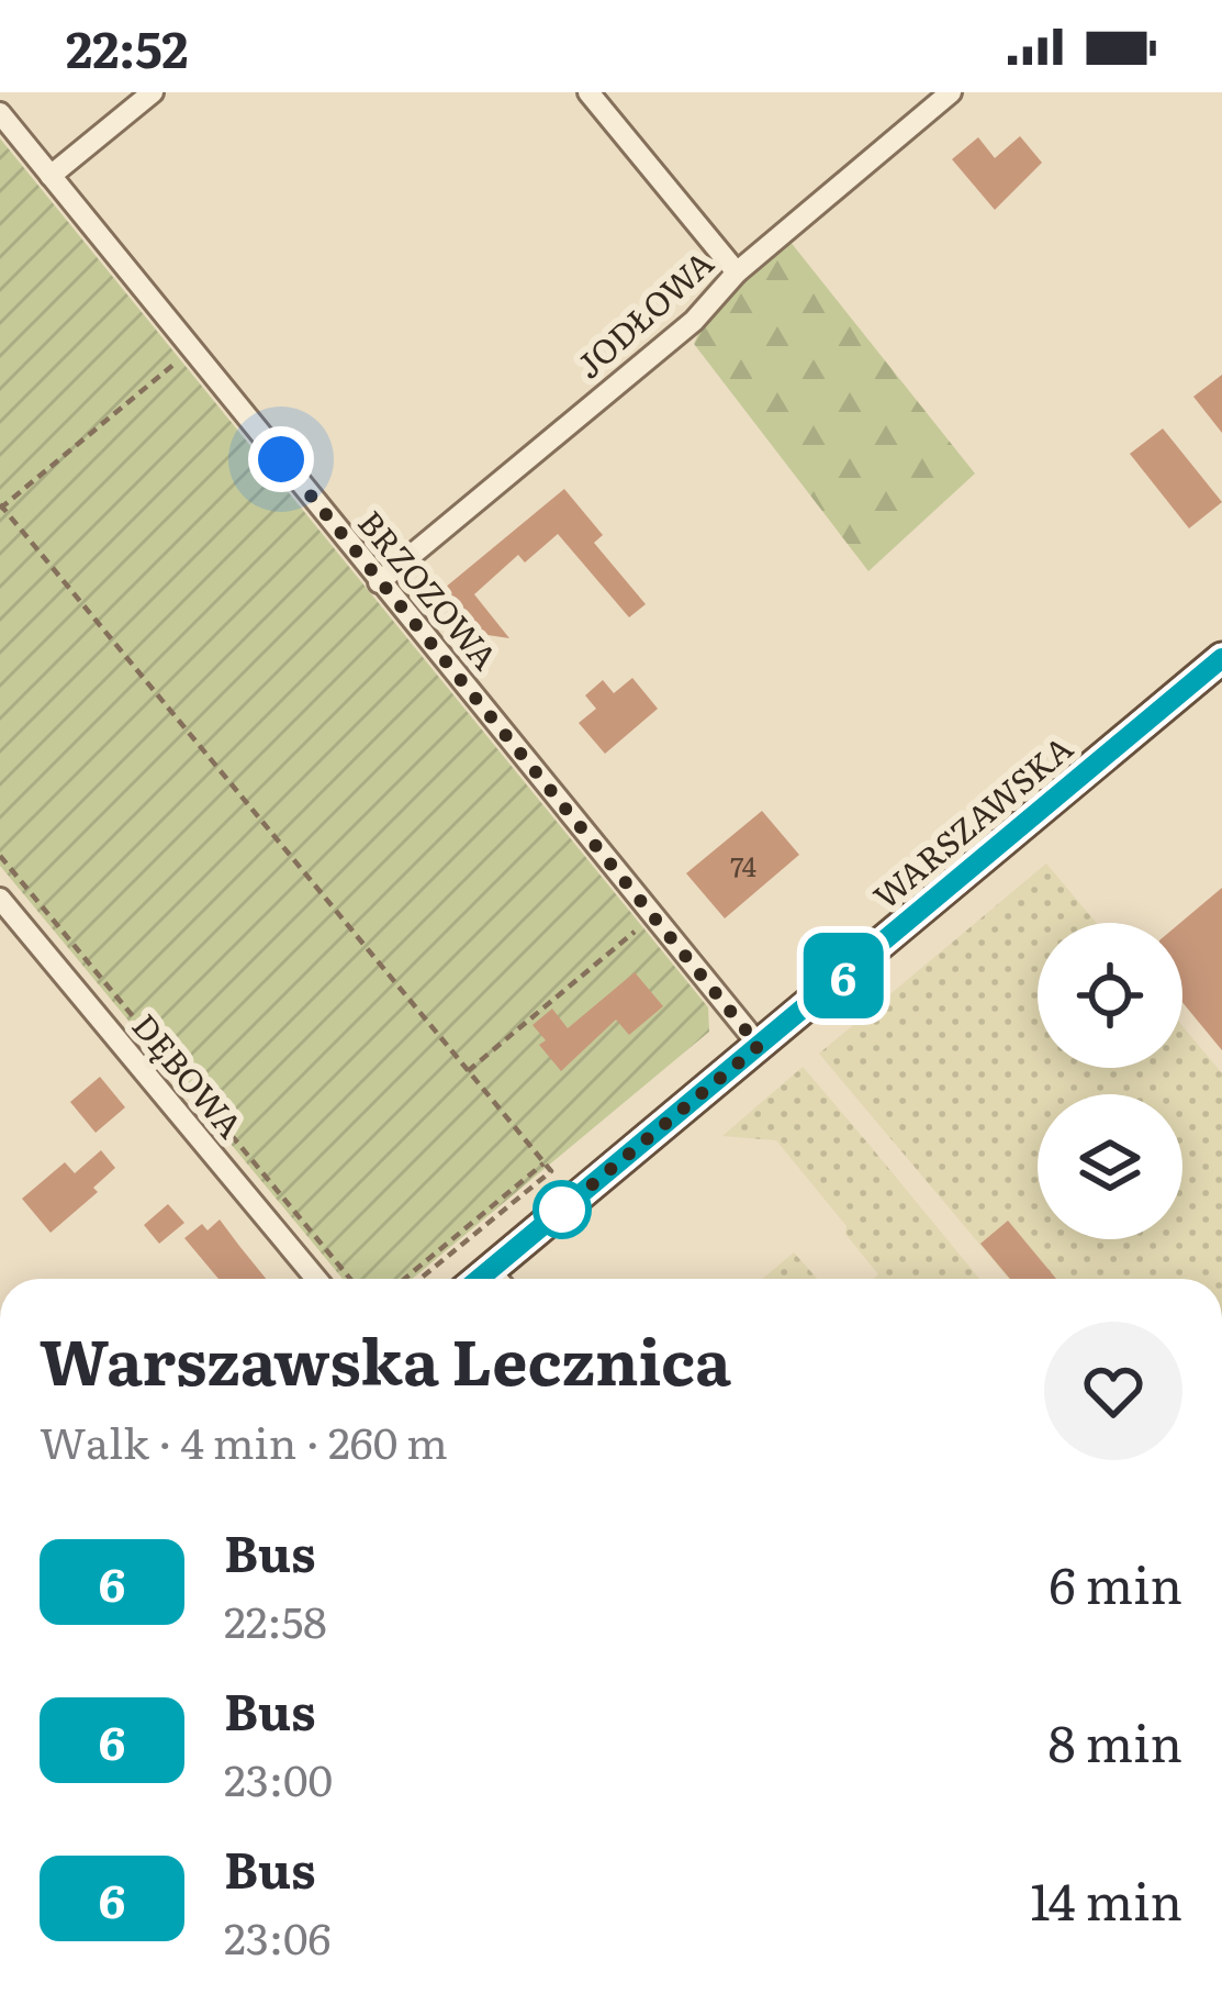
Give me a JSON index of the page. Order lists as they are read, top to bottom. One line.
{"streets":{"main road":["WARSZAWSKA"],"street":["JODŁOWA","BRZOZOWA","DĘBOWA"]},"crossings":[["JODŁOWA","BRZOZOWA"],["BRZOZOWA","WARSZAWSKA"]],"lines":["bus line 6"],"house_numbers":["74"],"page":{"status":"22:52","on_map":"6","heading":["Warszawska Lecznica","Walk · 4 min · 260 m"],"list":[{"mark":"6","name":"Bus","note":"22:58","value":"6 min"},{"mark":"6","name":"Bus","note":"23:00","value":"8 min"},{"mark":"6","name":"Bus","note":"23:06","value":"14 min"}]}}
